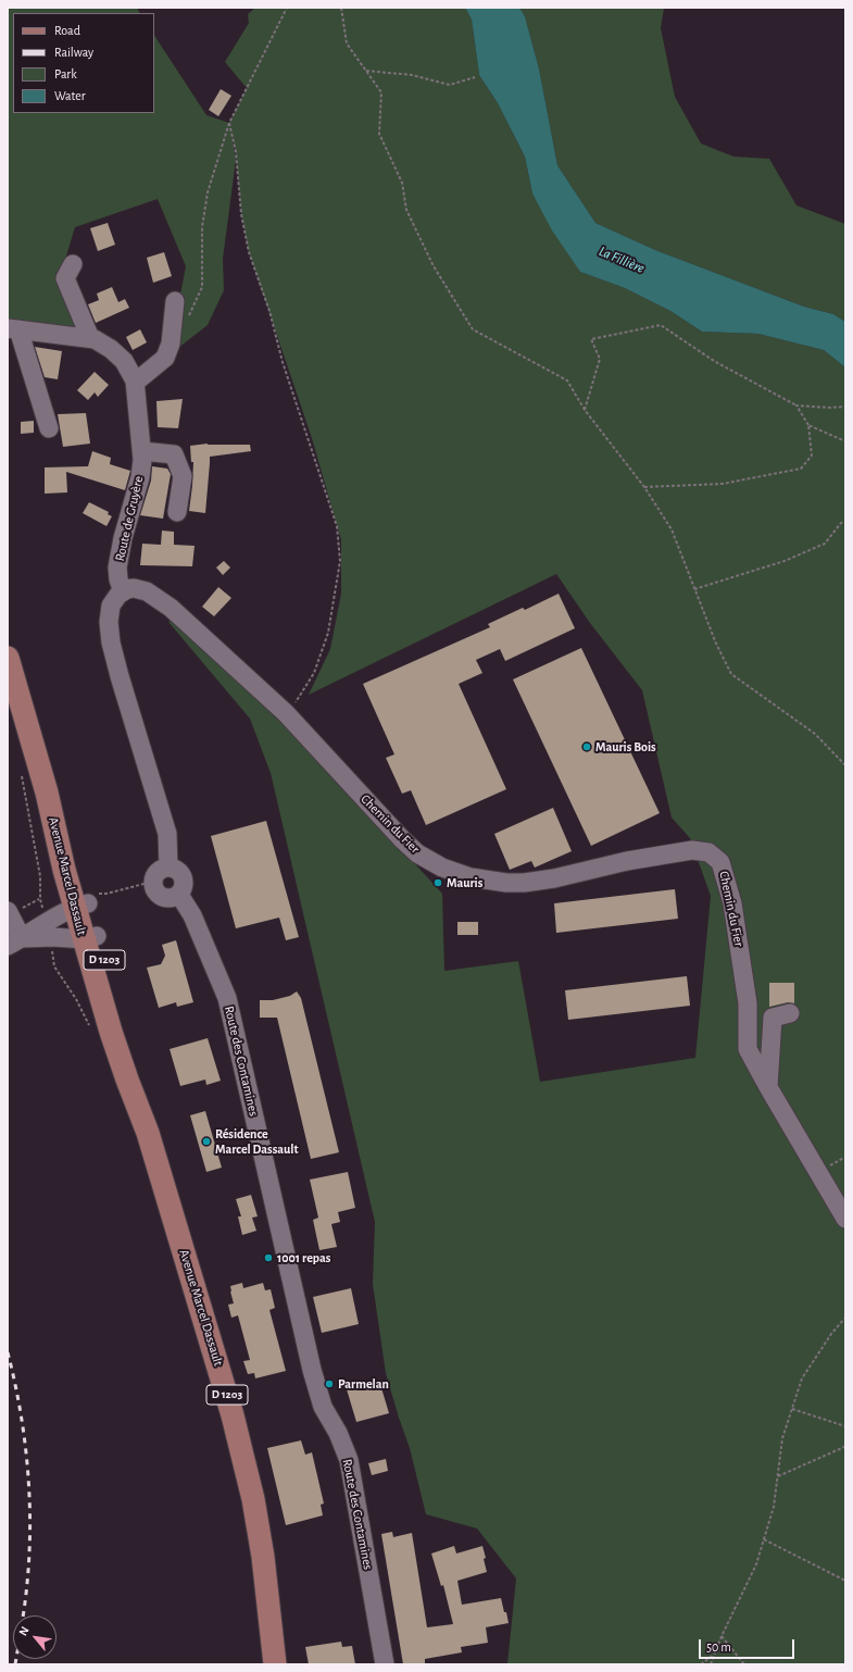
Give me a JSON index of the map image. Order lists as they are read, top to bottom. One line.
{"streets":{"main road":["Avenue Marcel Dassault","D 1203"],"street":["Route de Gruyère","Chemin du Fier","Route des Contamines"]},"crossings":[["Route de Gruyère","Chemin du Fier"]],"water":["La Fillière"],"places":["Mauris Bois","Mauris","Résidence Marcel Dassault","1001 repas","Parmelan"],"legend":["Road","Railway","Park","Water"],"scale_bar":"50 m","north":"top left"}
